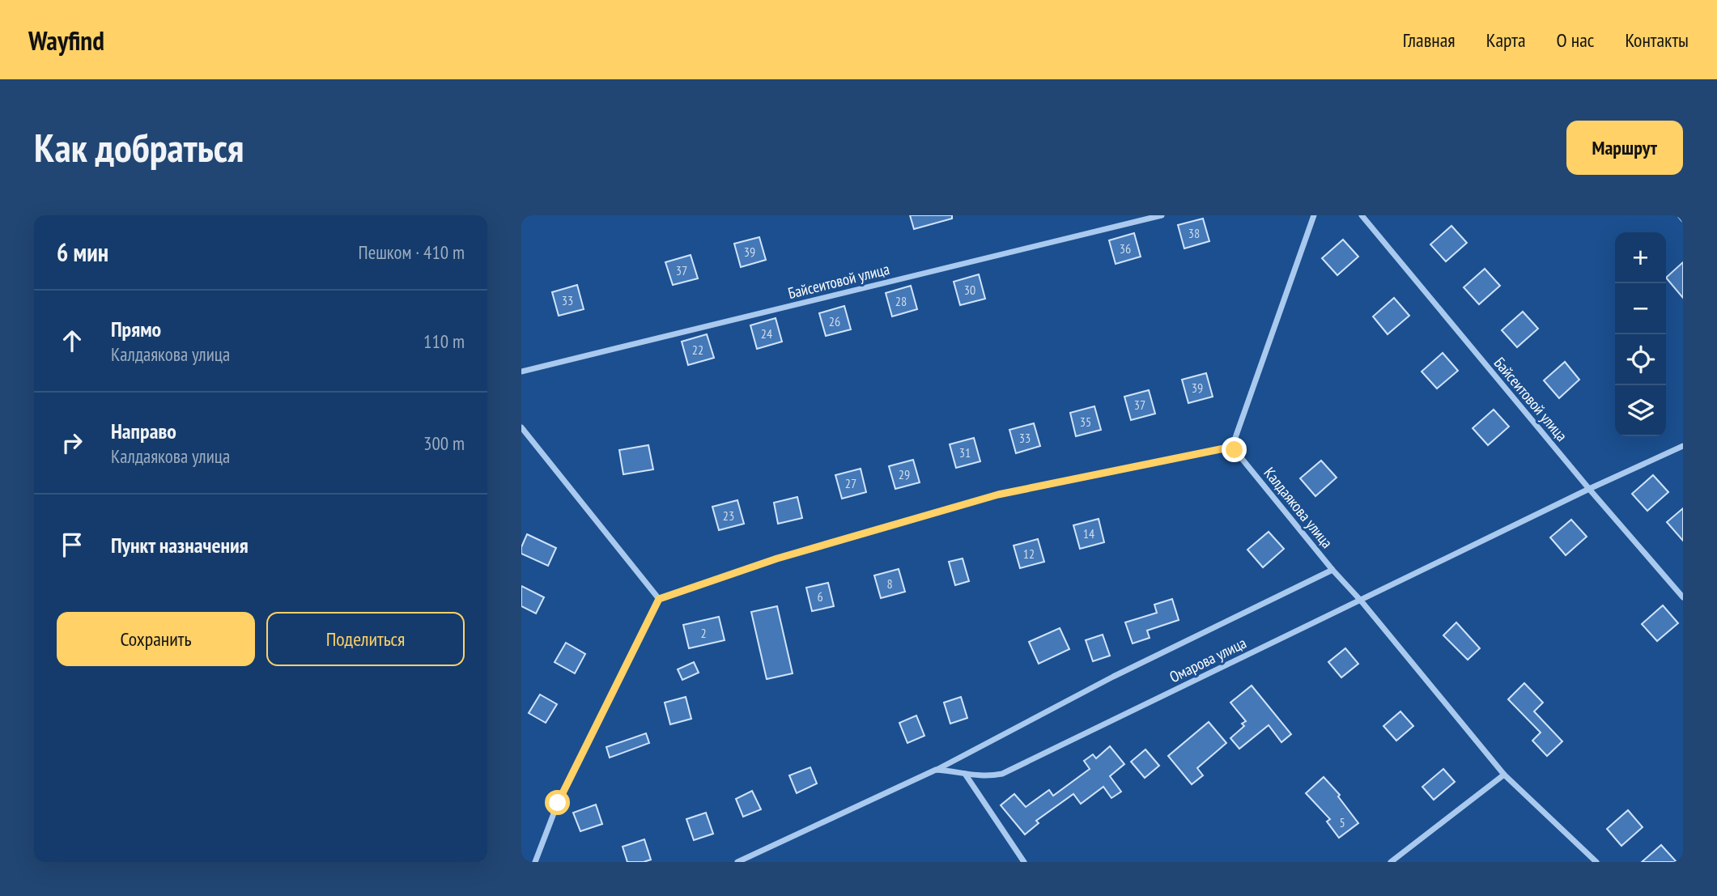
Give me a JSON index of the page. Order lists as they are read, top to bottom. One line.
{"streets":{"street":["Байсеитовой улица","Калдаякова улица","Омарова улица"]},"crossings":[["Байсеитовой улица","Омарова улица"],["Калдаякова улица","Омарова улица"]],"house_numbers":["38","36","39","37","30","33","28","26","24","22","39","37","35","33","31","29","27","23","14","12","8","6","2","5"],"page":{"header":"Wayfind","nav":["Главная","Карта","О нас","Контакты"],"buttons":["Маршрут",["Сохранить","Поделиться"]],"title":"Как добраться","heading":["6 мин","Пешком · 410 m"],"map_buttons":["+","−"],"list":[["Прямо","Калдаякова улица","110 m"],["Направо","Калдаякова улица","300 m"],"Пункт назначения"]}}
